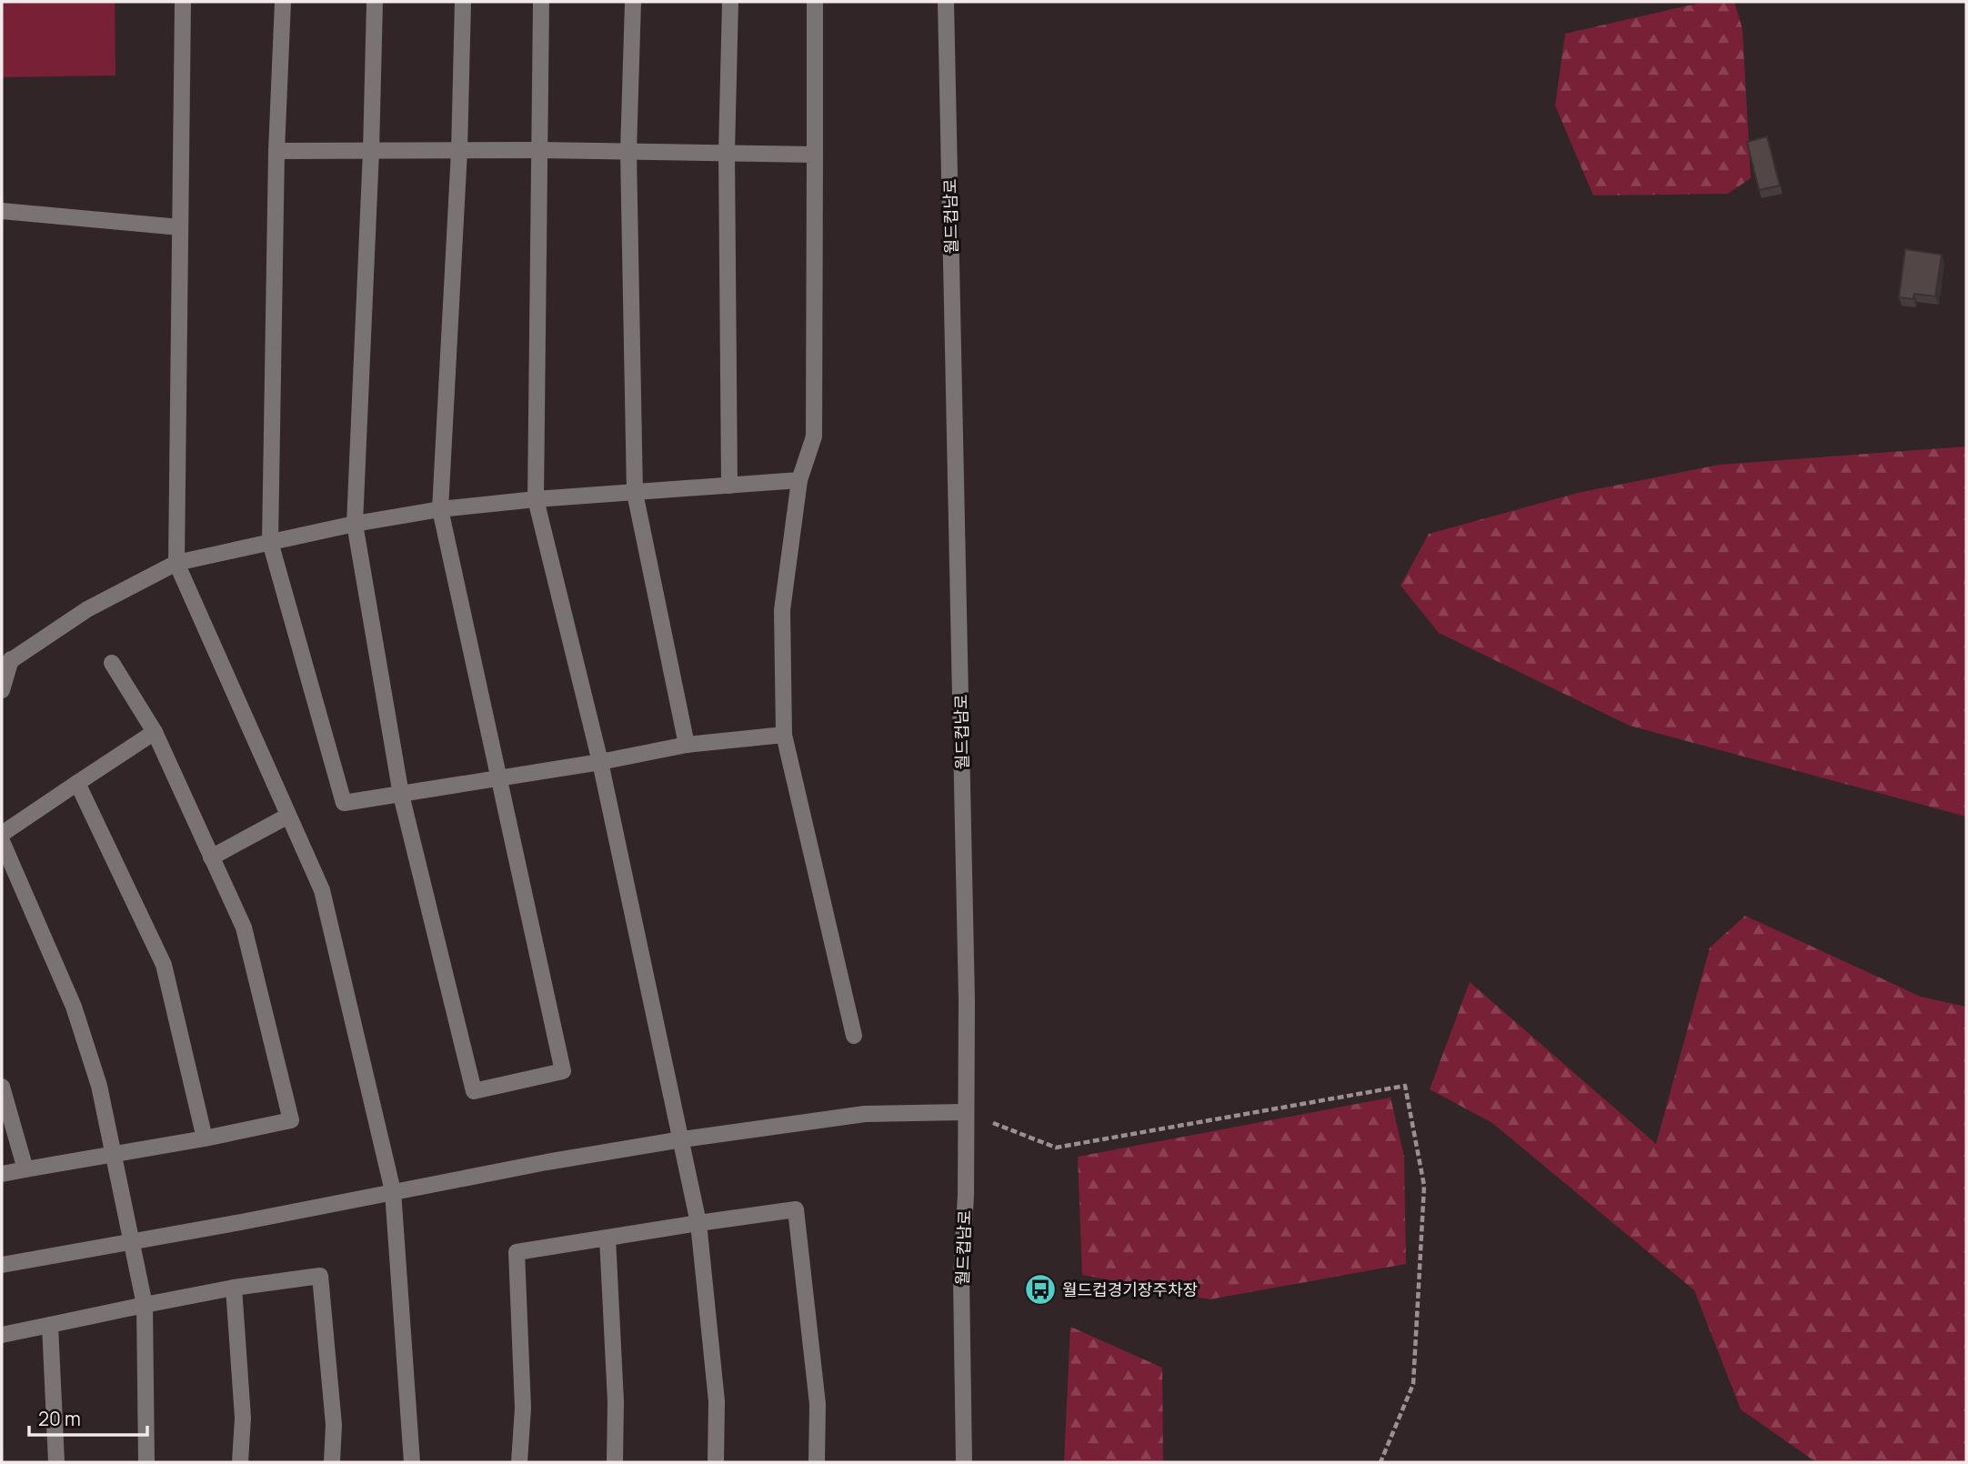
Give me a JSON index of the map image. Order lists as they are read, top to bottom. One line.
{"streets":{"street":["월드컵남로"]},"places":{"bus stop":["월드컵경기장주차장"]},"scale_bar":"20 m"}
